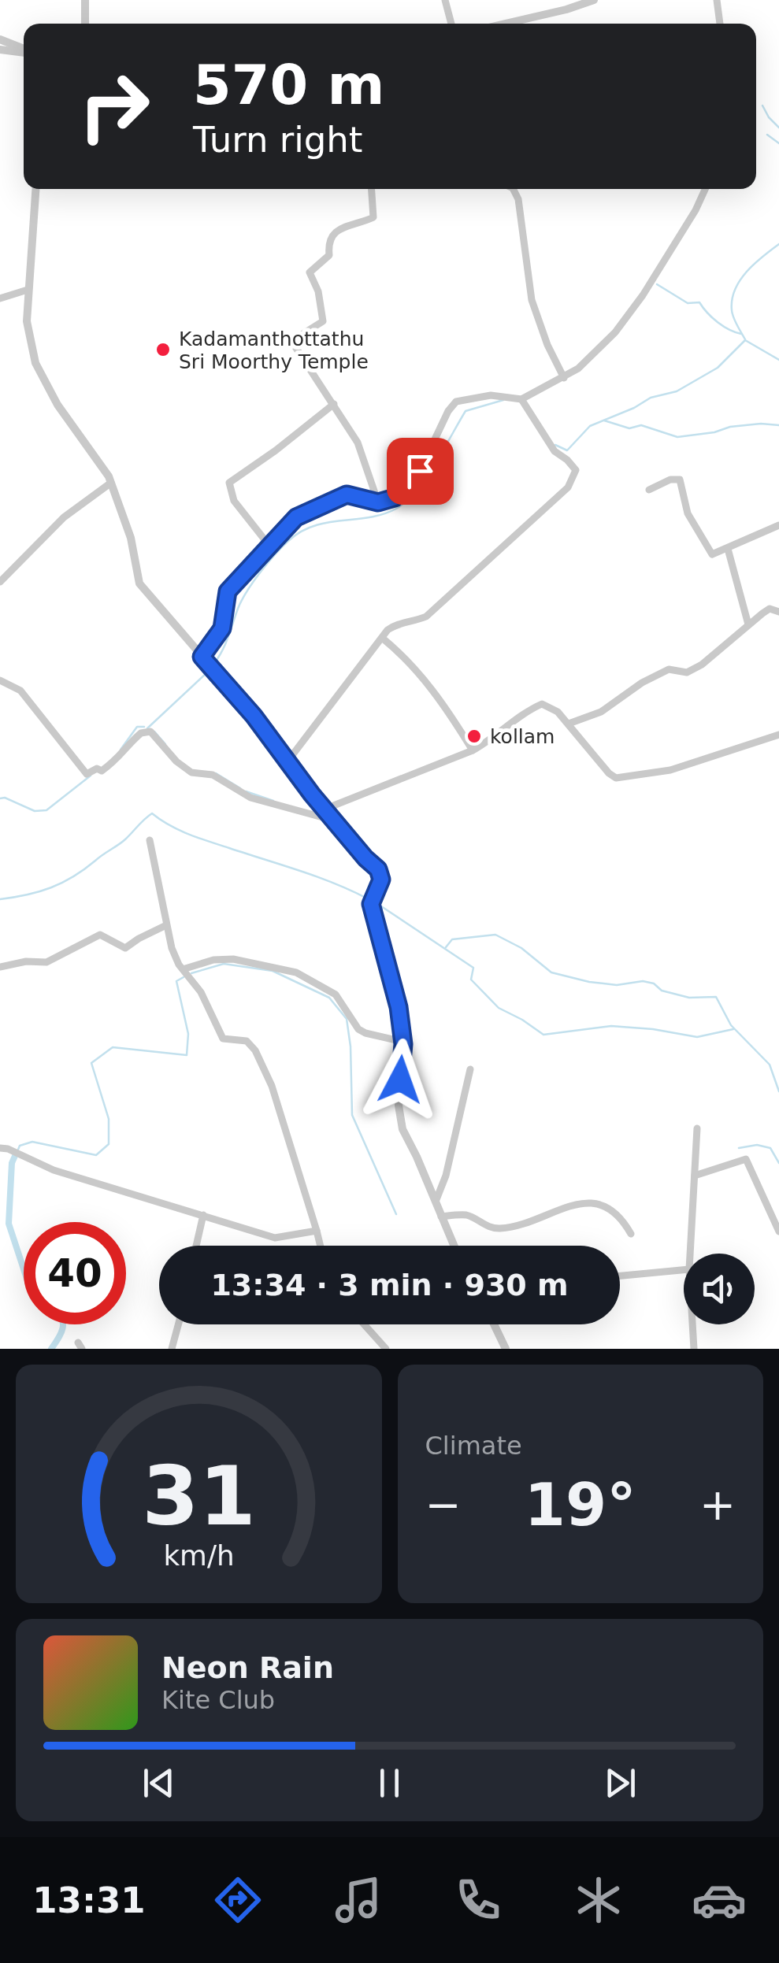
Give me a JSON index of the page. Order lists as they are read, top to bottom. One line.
{"places":["Kadamanthottathu Sri Moorthy Temple","kollam"],"page":{"turn":["570 m","Turn right"],"limit":"40","trip":"13:34 · 3 min · 930 m","tile":"Climate","heat":["−","19°","+"],"song":["Neon Rain","Kite Club"],"tabs":"13:31","gauge":["31","km/h"]}}
